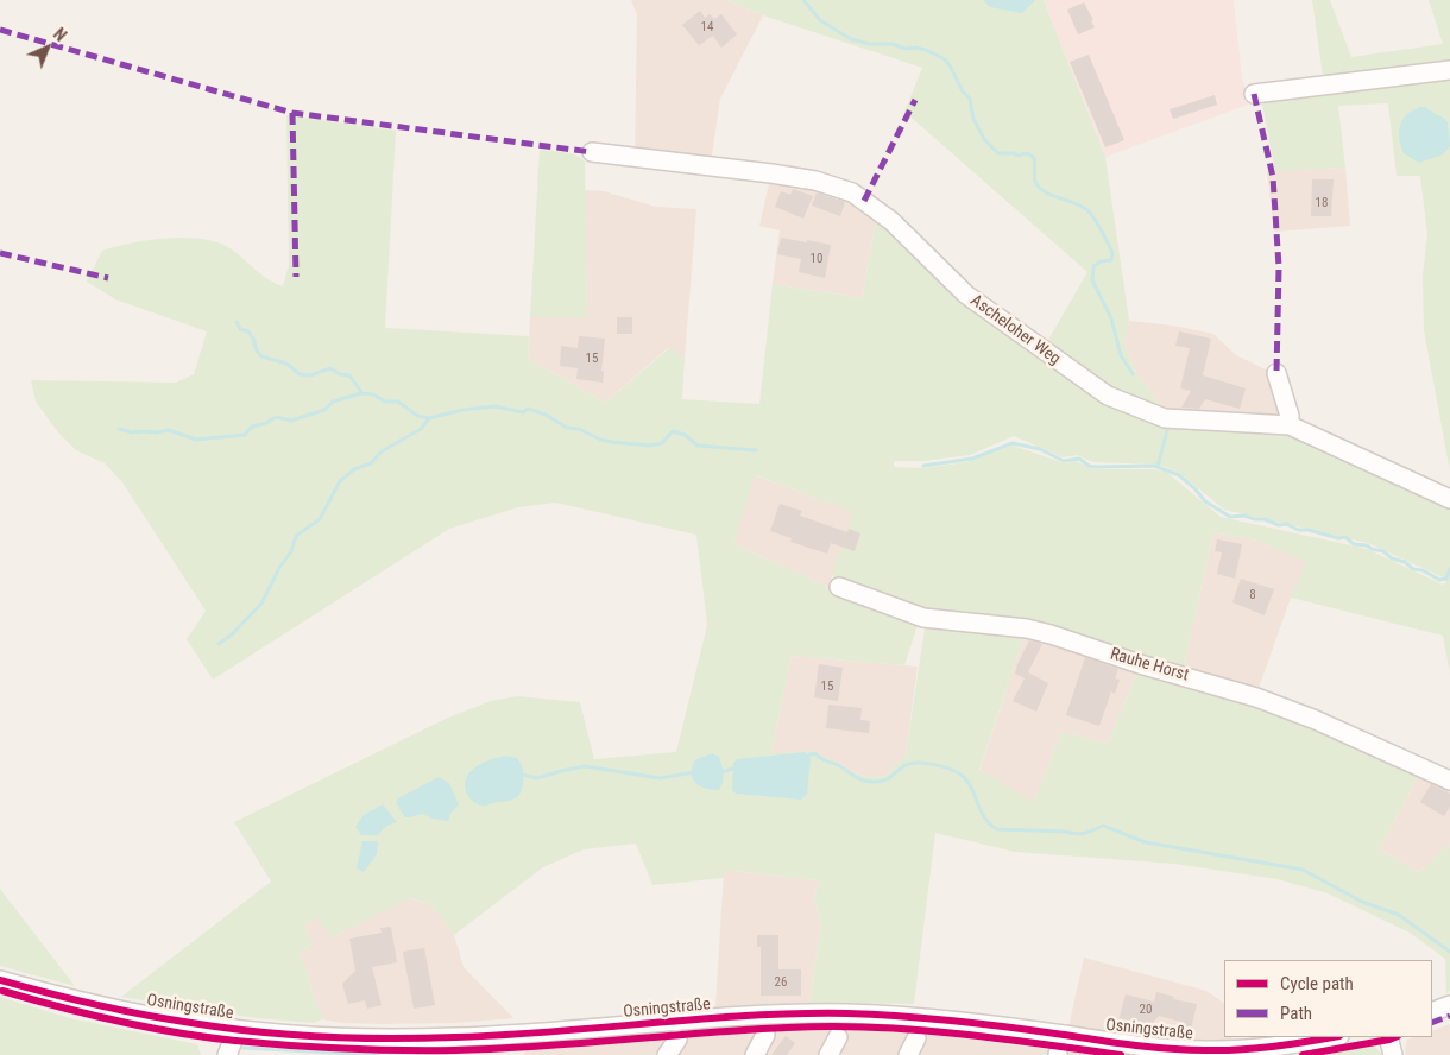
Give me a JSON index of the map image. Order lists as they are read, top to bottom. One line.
{"streets":{"street":["Ascheloher Weg","Rauhe Horst","Osningstraße"]},"house_numbers":["14","18","10","15","8","15","26","20"],"legend":["Cycle path","Path"],"north":"top right"}
